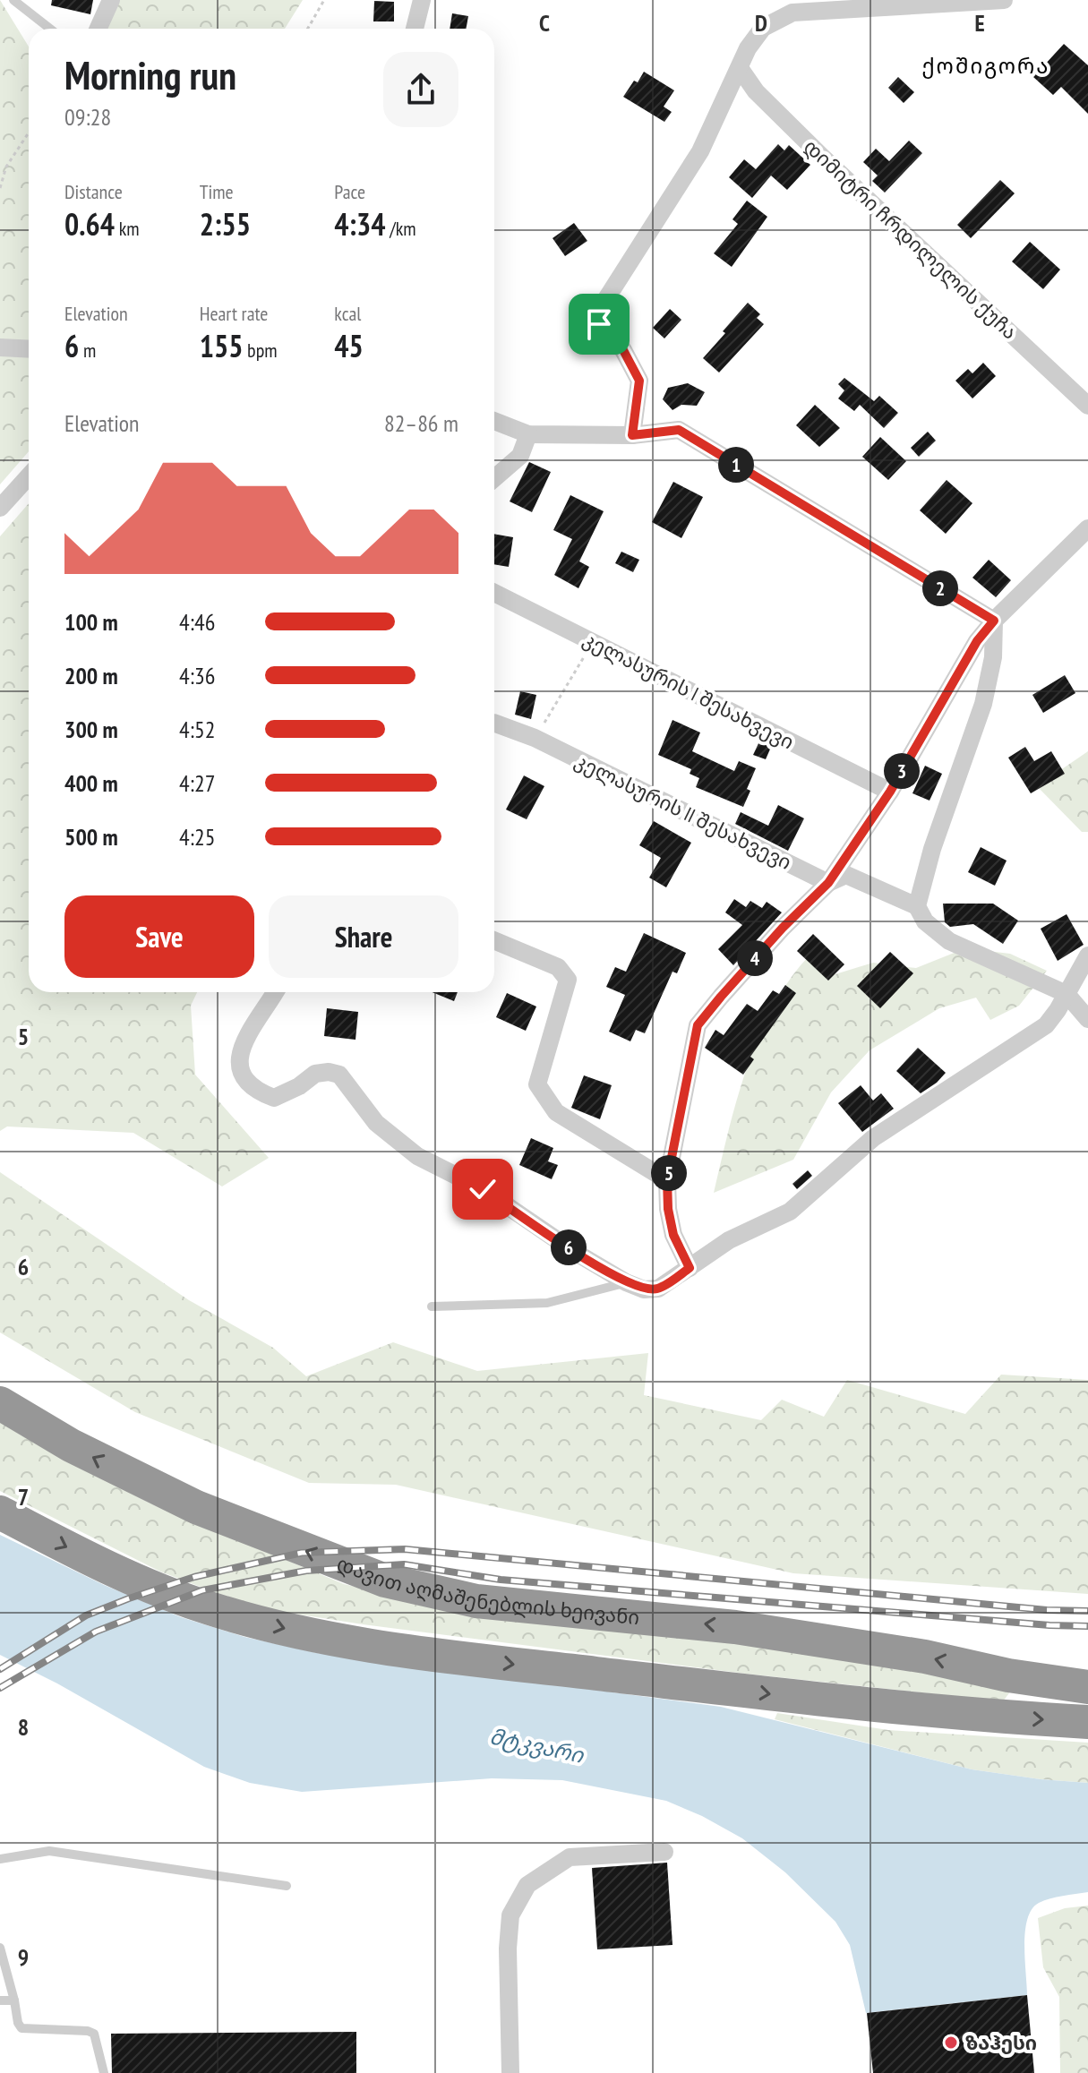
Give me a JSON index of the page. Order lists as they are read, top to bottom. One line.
{"streets":{"highway":["დავით აღმაშენებლის ხეივანი"],"street":["დიმიტრი ჩრდილელის ქუჩა","კელასურის I შესახვევი","კელასურის II შესახვევი"]},"districts":["ქოშიგორა"],"water":["მტკვარი"],"places":["ზაჰესი"],"page":{"heading":["Morning run","09:28"],"stats":[["Distance","0.64 km"],["Time","2:55"],["Pace","4:34 /km"],["Elevation","6 m"],["Heart rate","155 bpm"],["kcal","45"]],"chart":["Elevation","82–86 m"],"pins":["1","2","3","4","5","6"],"list":[{"name":"100 m","note":"4:46"},{"name":"200 m","note":"4:36"},{"name":"300 m","note":"4:52"},{"name":"400 m","note":"4:27"},{"name":"500 m","note":"4:25"}],"buttons":["Save","Share"]},"grid":{"columns":["C","D","E"],"rows":["5","6","7","8","9"]}}
